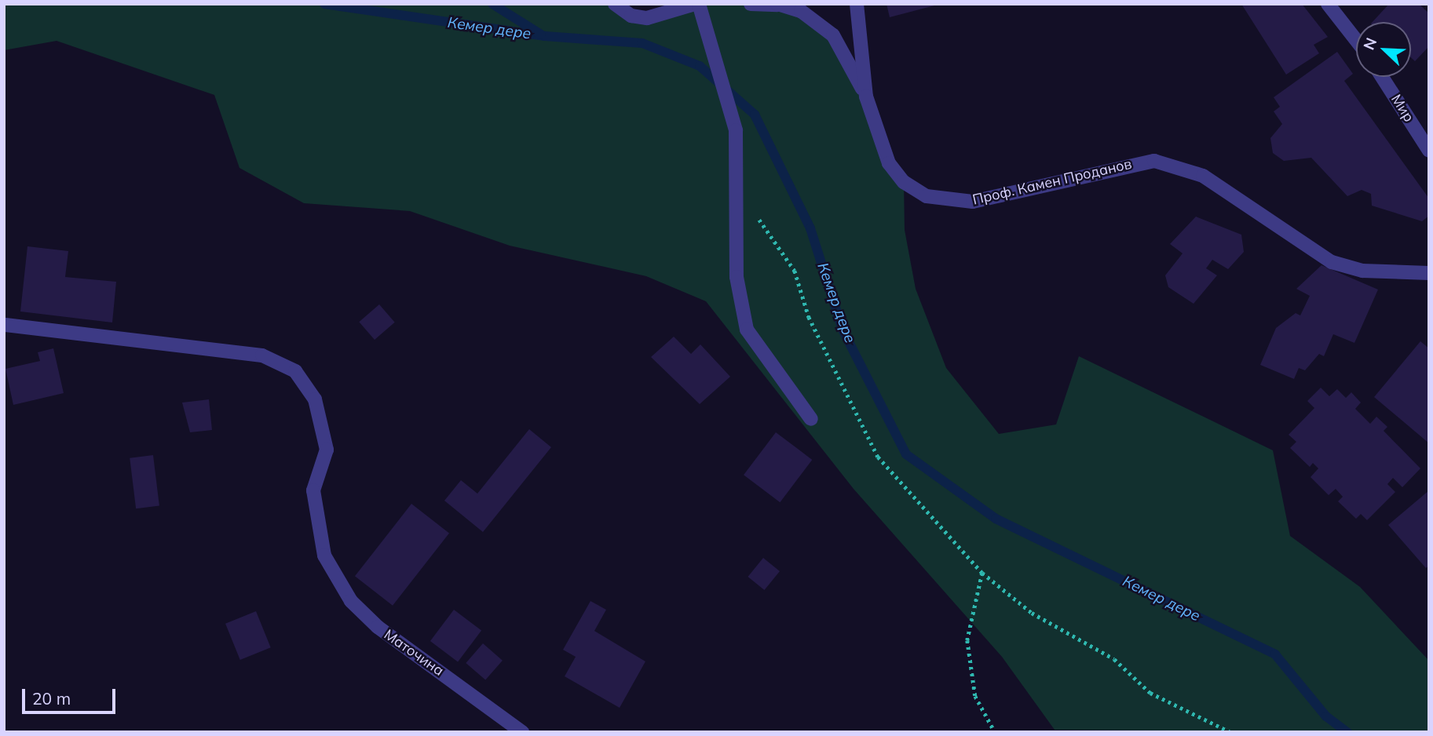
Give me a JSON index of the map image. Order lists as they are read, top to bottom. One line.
{"streets":{"street":["Мир","Проф. Камен Проданов","Маточина"]},"water":["Кемер дере"],"scale_bar":"20 m","north":"top left"}
